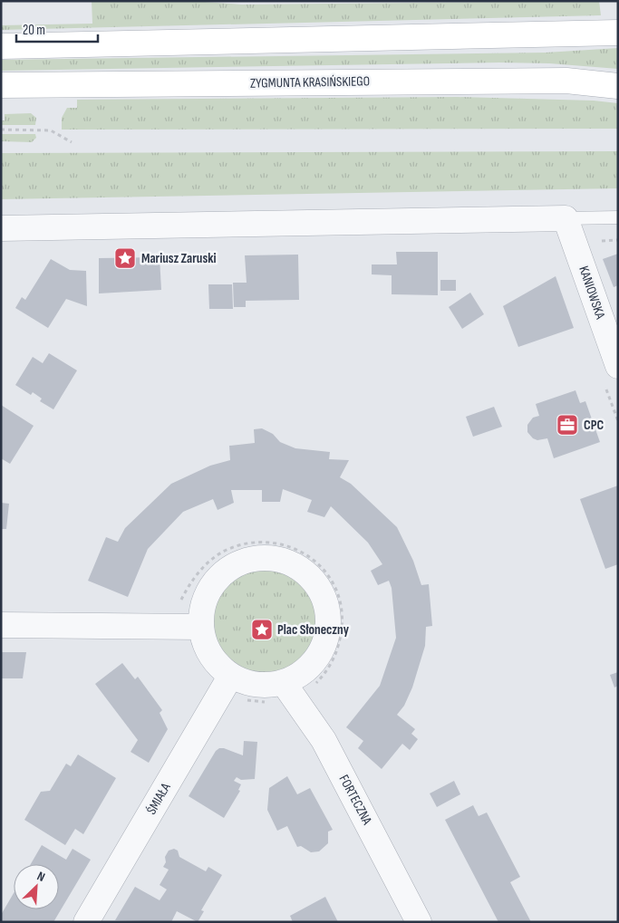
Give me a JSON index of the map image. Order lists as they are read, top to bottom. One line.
{"streets":{"main road":["ZYGMUNTA KRASIŃSKIEGO"],"street":["KANIOWSKA","ŚMIAŁA","FORTECZNA"]},"crossings":[["ŚMIAŁA","FORTECZNA"]],"places":{"place":["Mariusz Zaruski","Plac Słoneczny"],"office":["CPC"]},"scale_bar":"20 m","north":"top right"}
